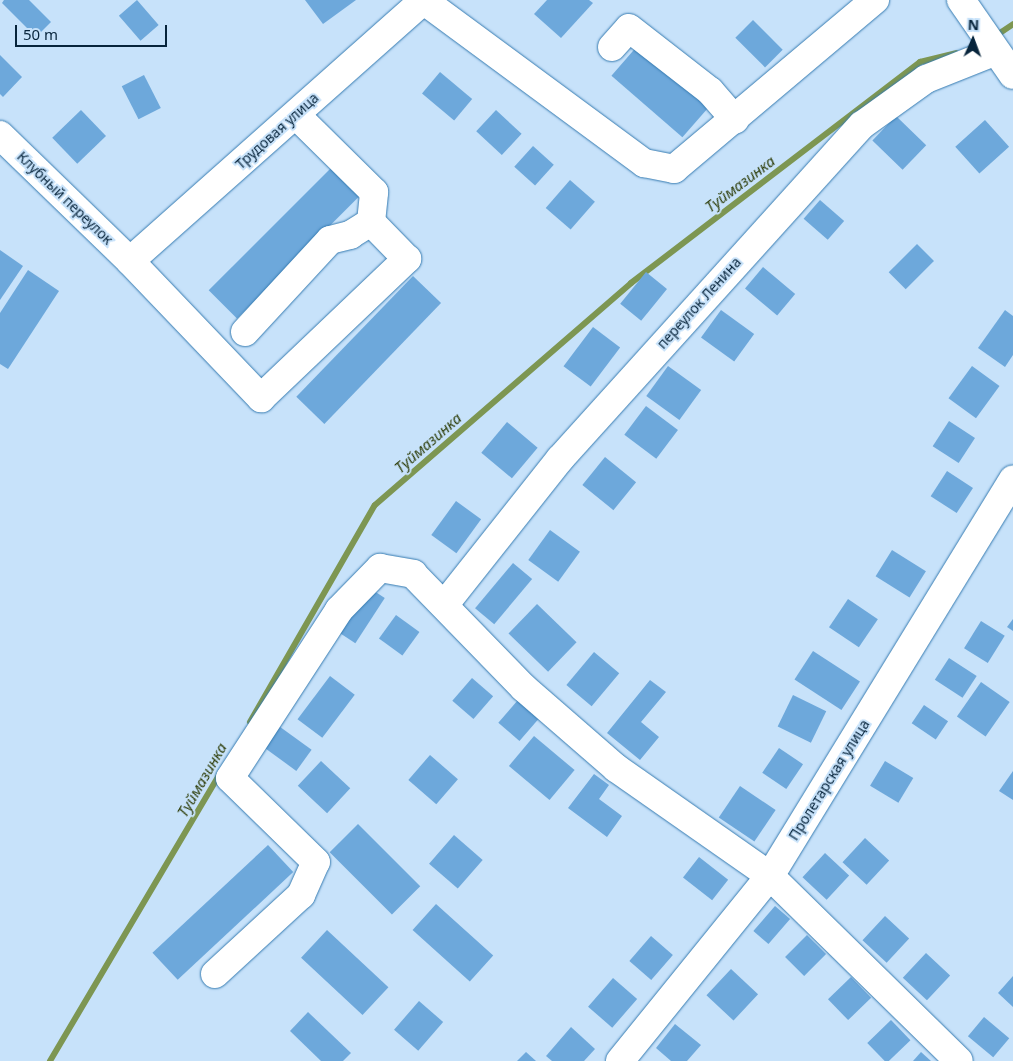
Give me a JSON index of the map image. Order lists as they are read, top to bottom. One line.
{"streets":{"street":["Трудовая улица","Клубный переулок","переулок Ленина","Пролетарская улица"]},"crossings":[["Трудовая улица","Клубный переулок"]],"water":["Туймазинка"],"scale_bar":"50 m","north":"top"}
